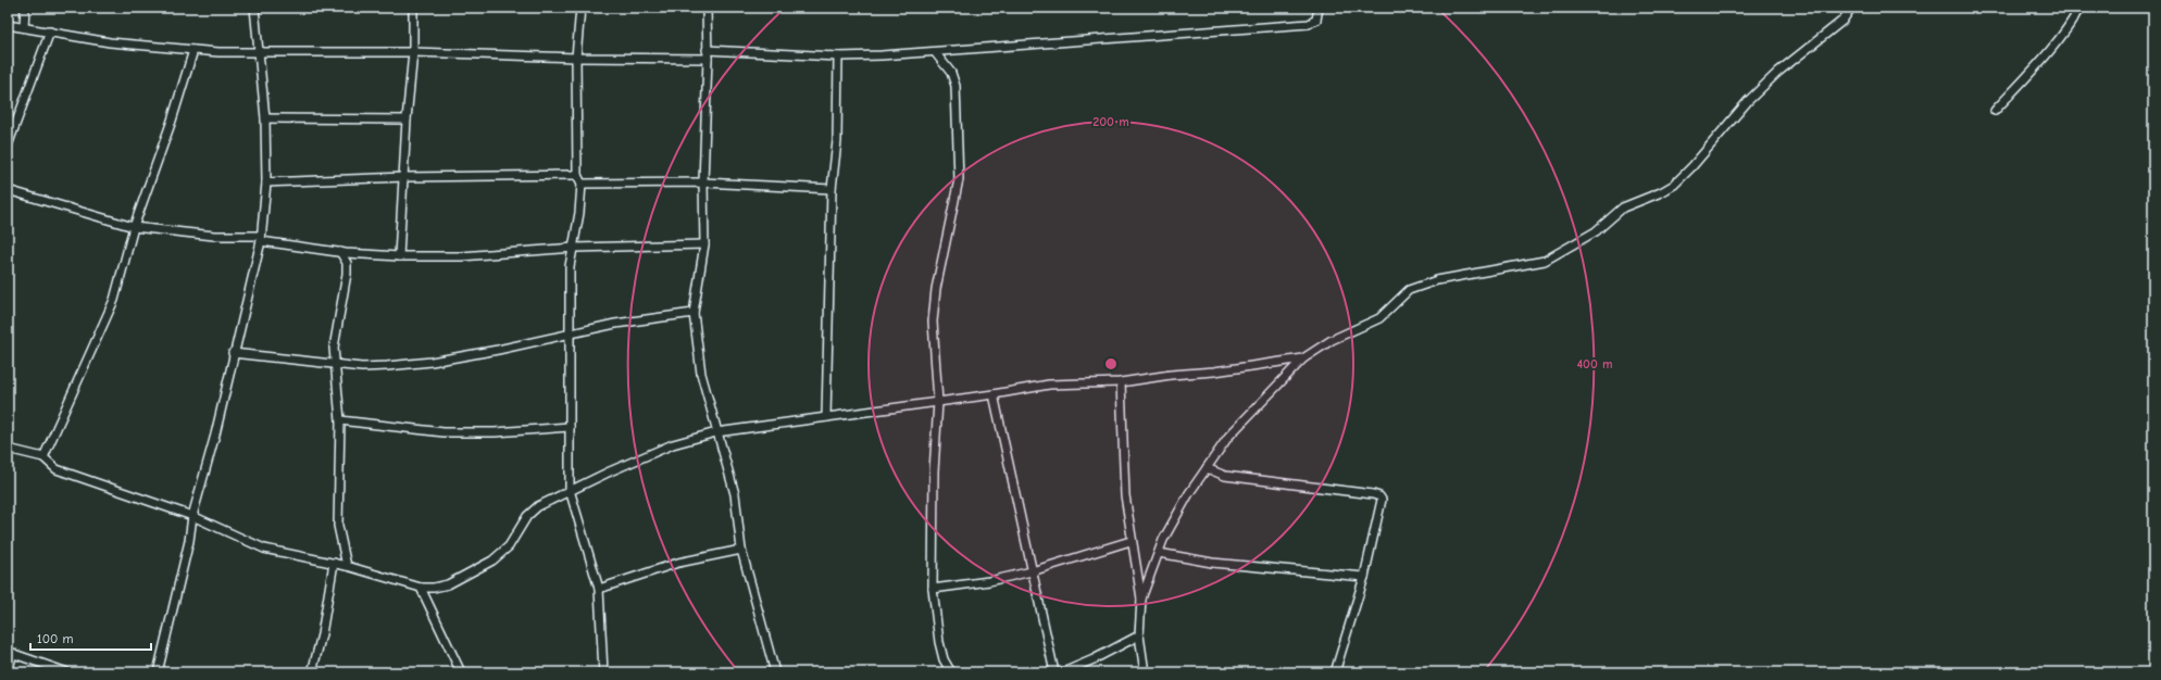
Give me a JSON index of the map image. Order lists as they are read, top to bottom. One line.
{"scale_bar":"100 m","rings":["200 m","400 m"]}
